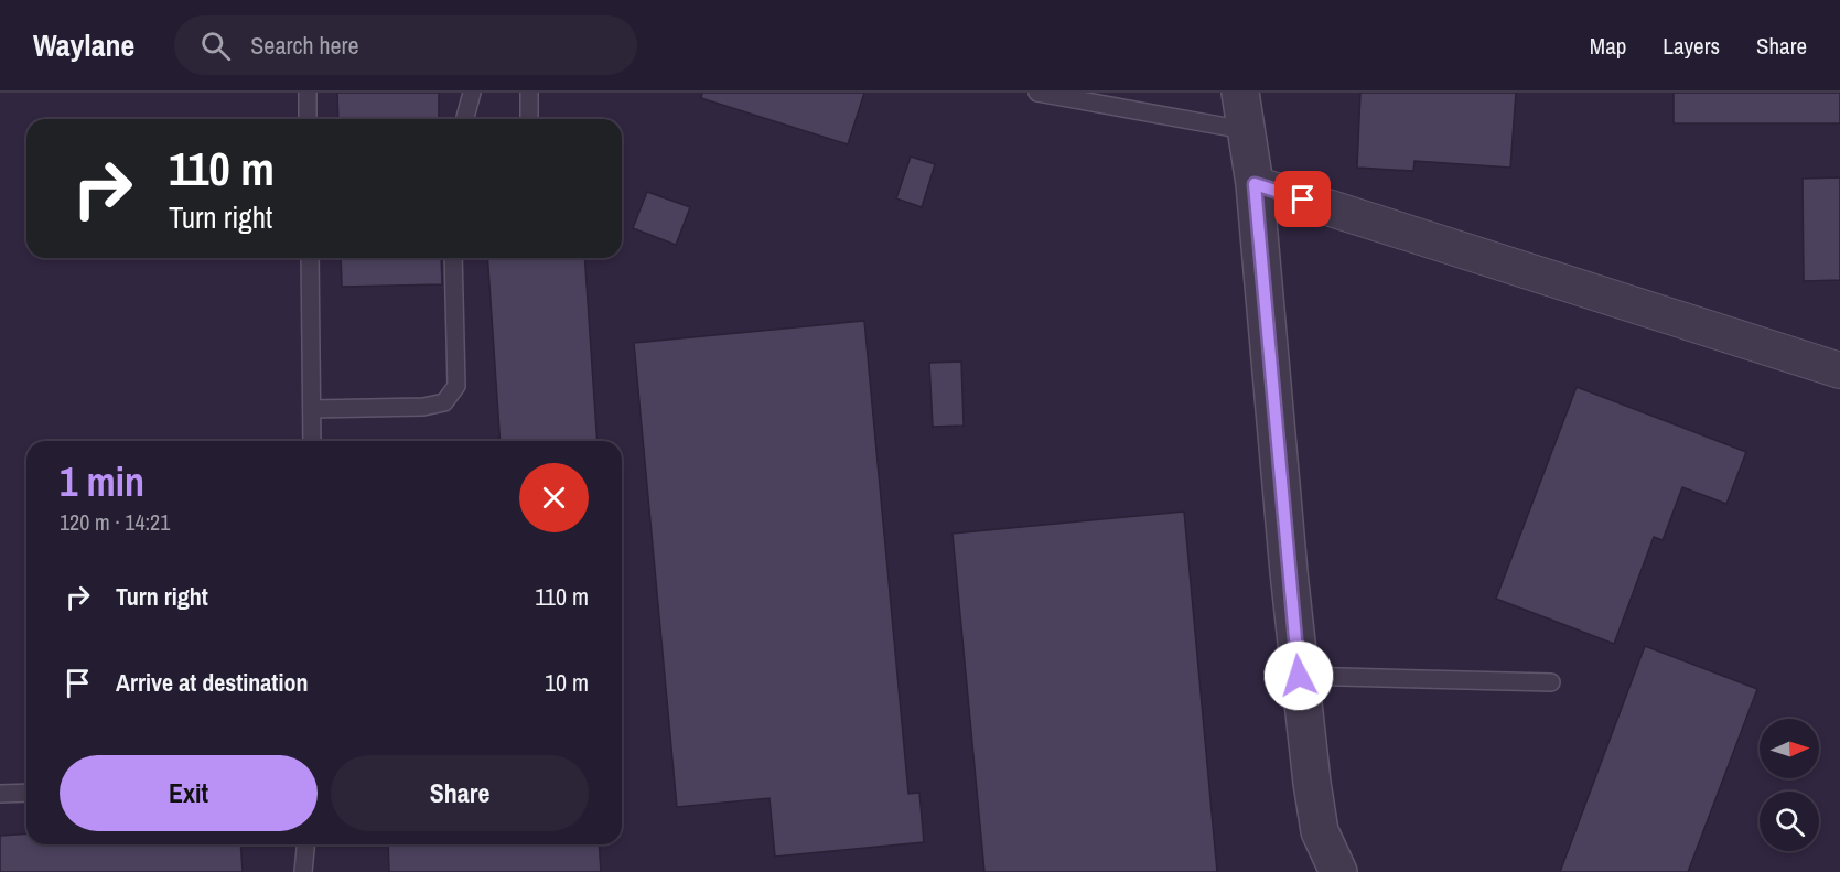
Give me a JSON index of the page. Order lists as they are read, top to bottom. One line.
{"north":"right","page":{"header":"Waylane","search":"Search here","nav":["Map","Layers","Share"],"turn":["110 m","Turn right"],"heading":["1 min","120 m · 14:21"],"list":[{"name":"Turn right","value":"110 m"},{"name":"Arrive at destination","value":"10 m"}],"buttons":["Exit","Share"]}}
